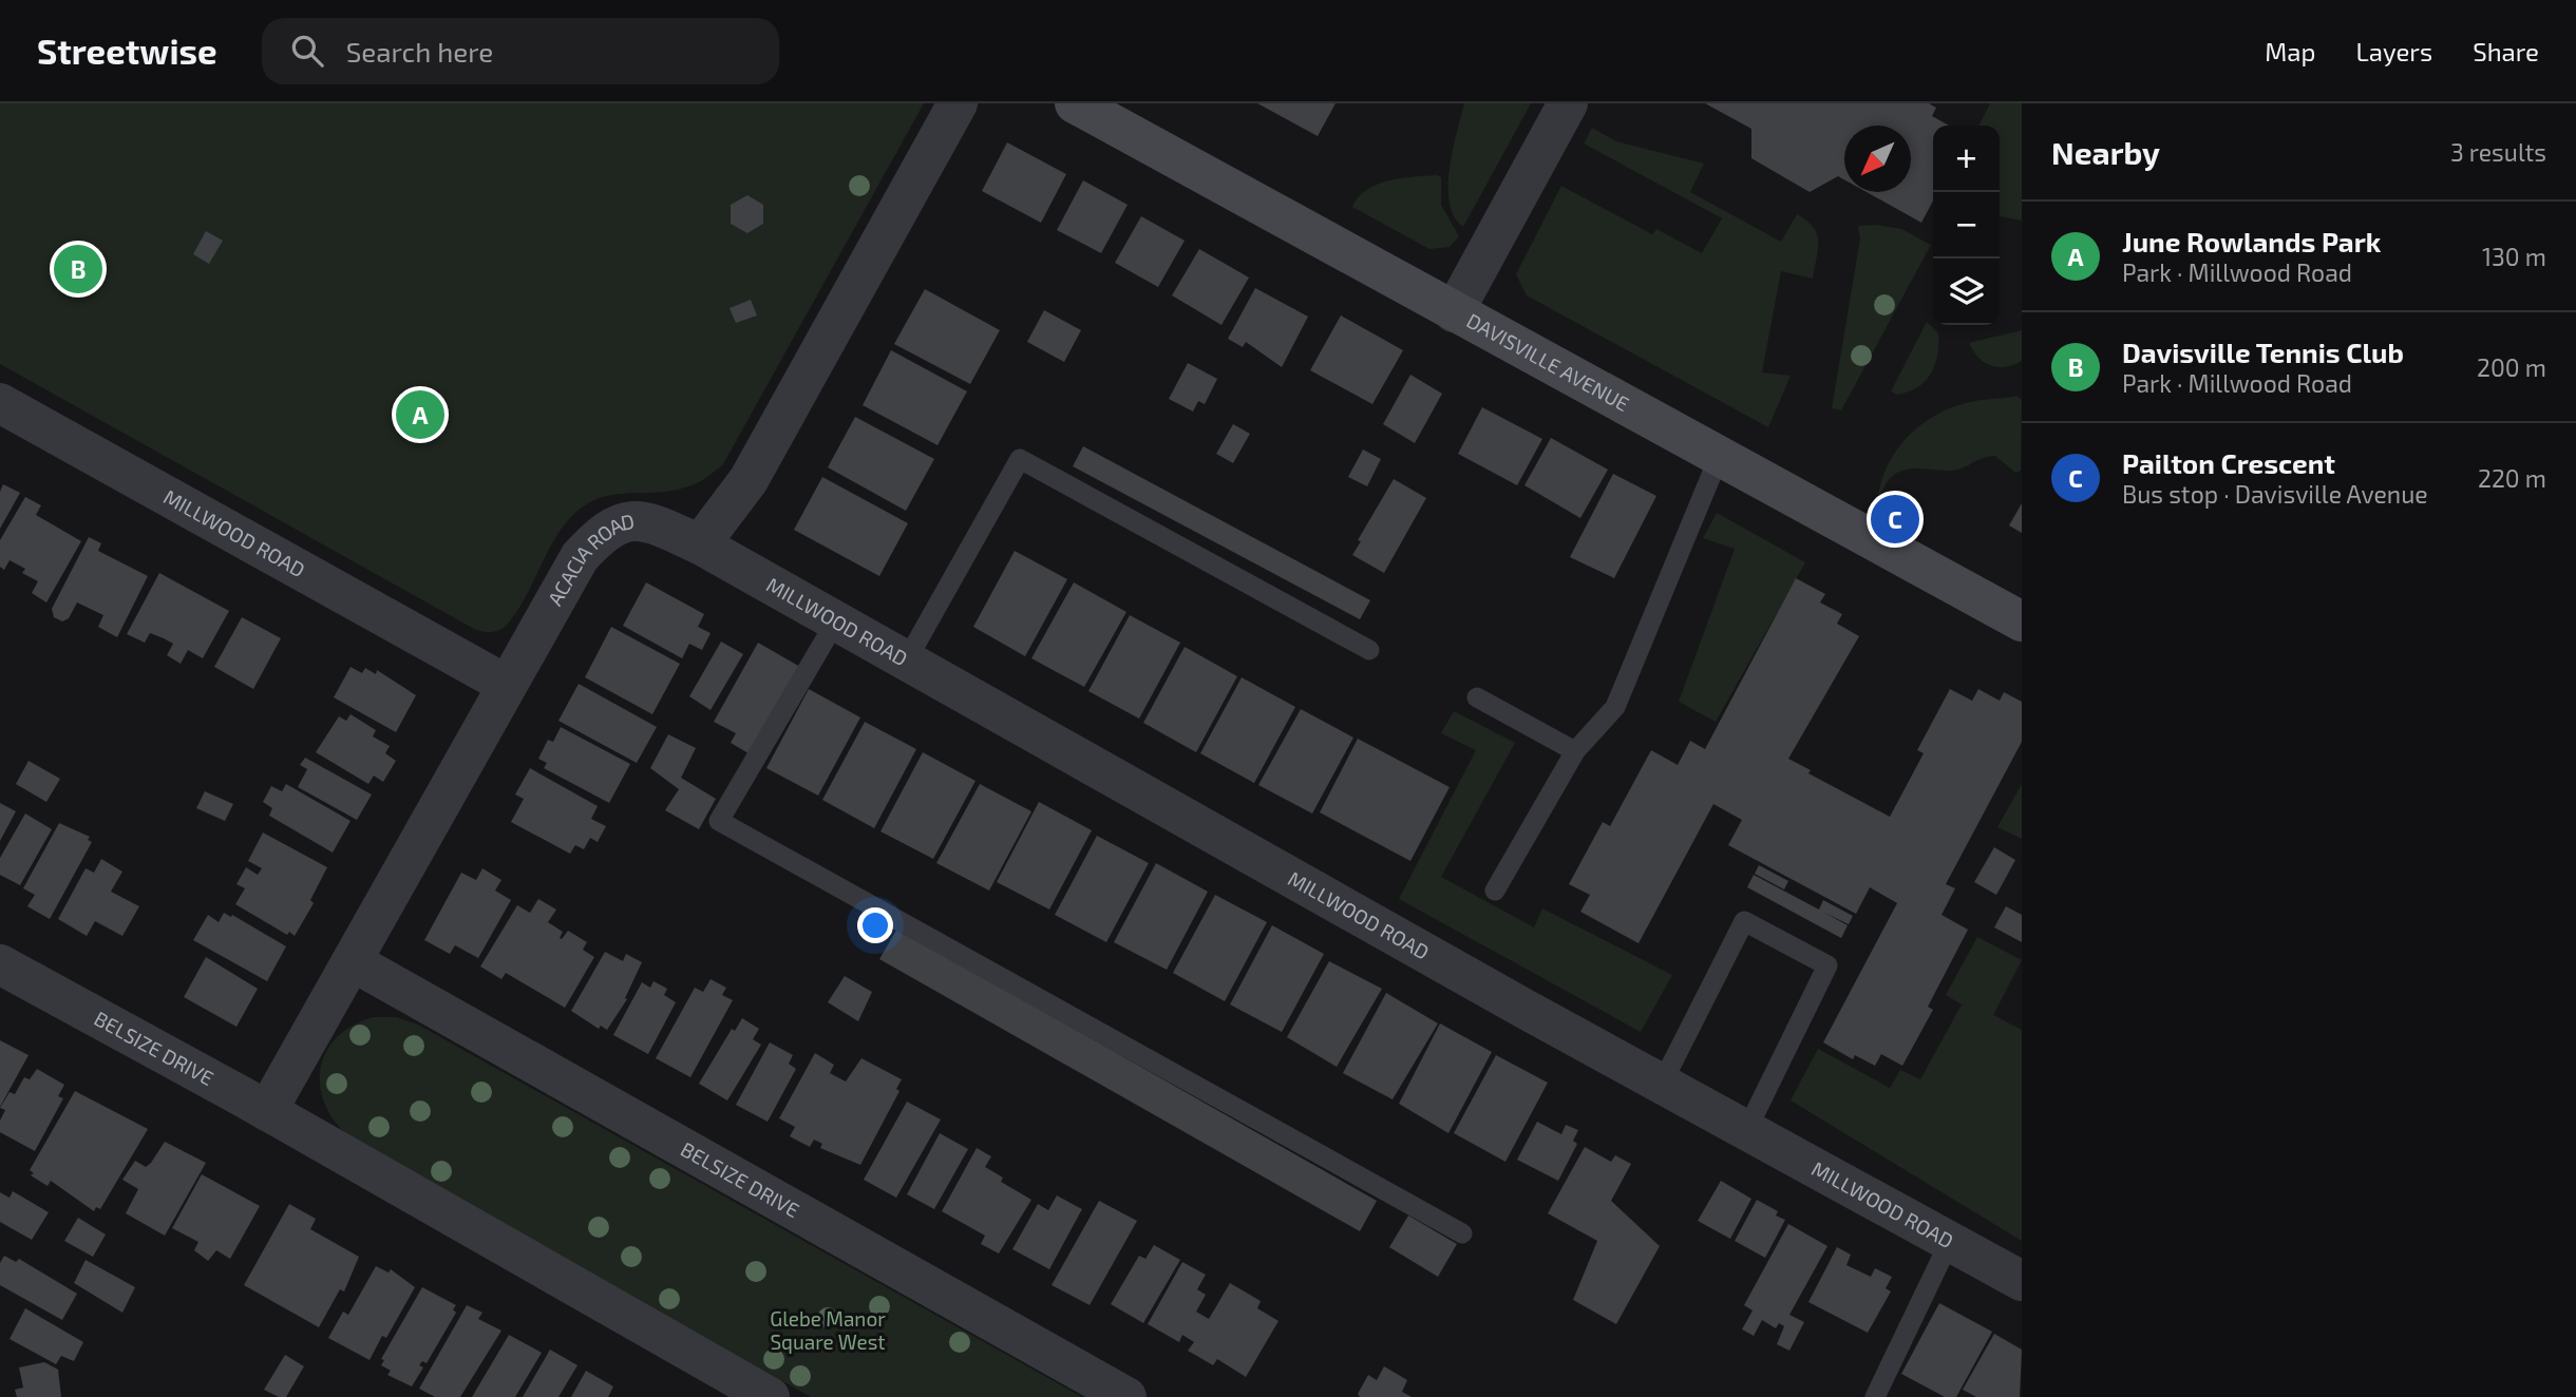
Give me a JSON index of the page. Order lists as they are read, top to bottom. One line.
{"streets":{"street":["DAVISVILLE AVENUE","MILLWOOD ROAD","ACACIA ROAD","BELSIZE DRIVE"]},"crossings":[["MILLWOOD ROAD","ACACIA ROAD"],["ACACIA ROAD","BELSIZE DRIVE"]],"parks":["Glebe Manor Square West"],"north":"bottom left","page":{"header":"Streetwise","search":"Search here","nav":["Map","Layers","Share"],"heading":["Nearby","3 results"],"map_buttons":["+","−"],"list":[{"mark":"A","name":"June Rowlands Park","note":"Park · Millwood Road","value":"130 m"},{"mark":"B","name":"Davisville Tennis Club","note":"Park · Millwood Road","value":"200 m"},{"mark":"C","name":"Pailton Crescent","note":"Bus stop · Davisville Avenue","value":"220 m"}],"pins":["B","A","C"]}}
